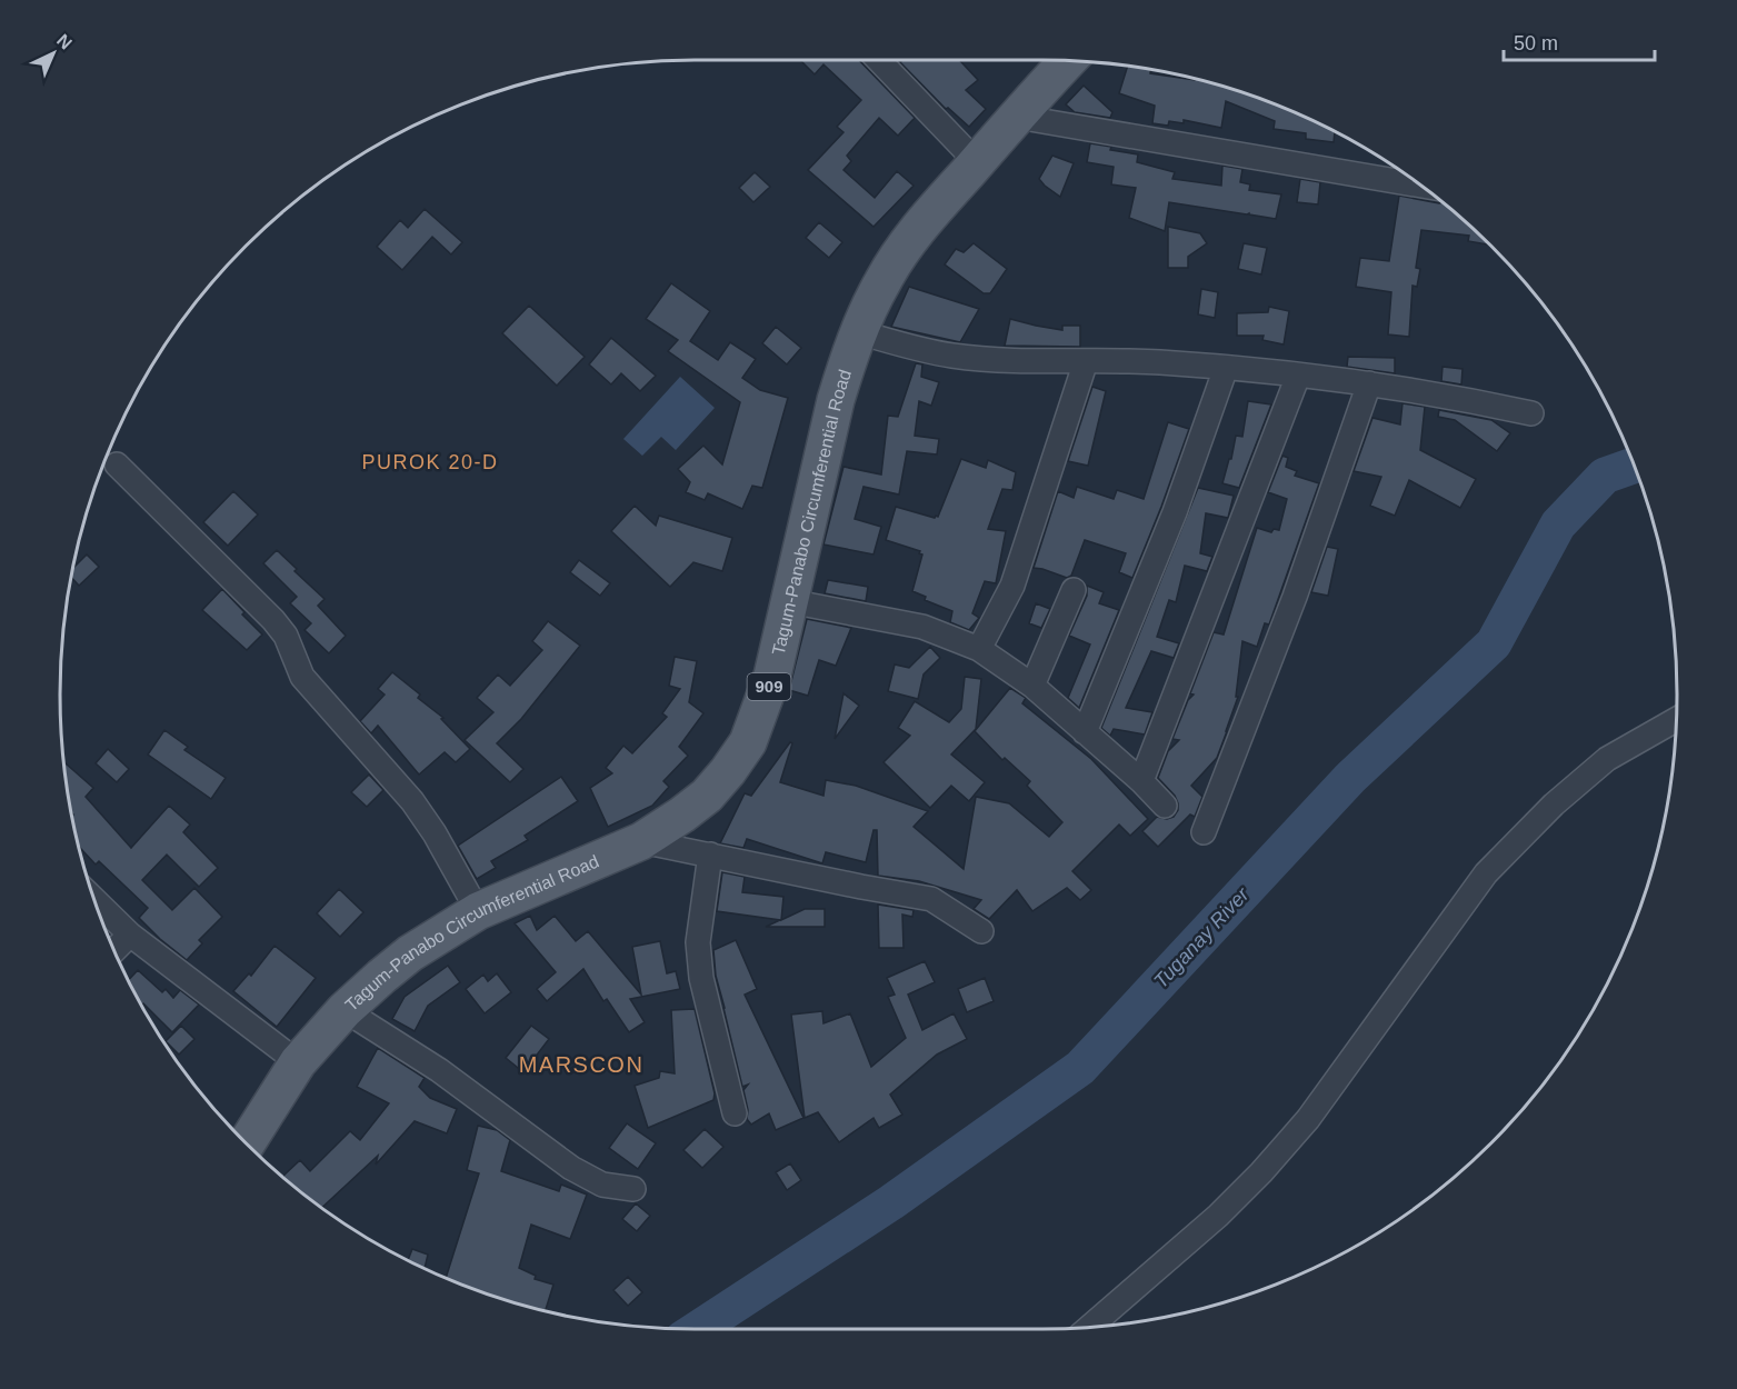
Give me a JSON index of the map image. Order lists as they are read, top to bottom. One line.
{"streets":{"main road":["Tagum-Panabo Circumferential Road","909"]},"districts":["PUROK 20-D","MARSCON"],"water":["Tuganay River"],"scale_bar":"50 m","north":"top right"}
